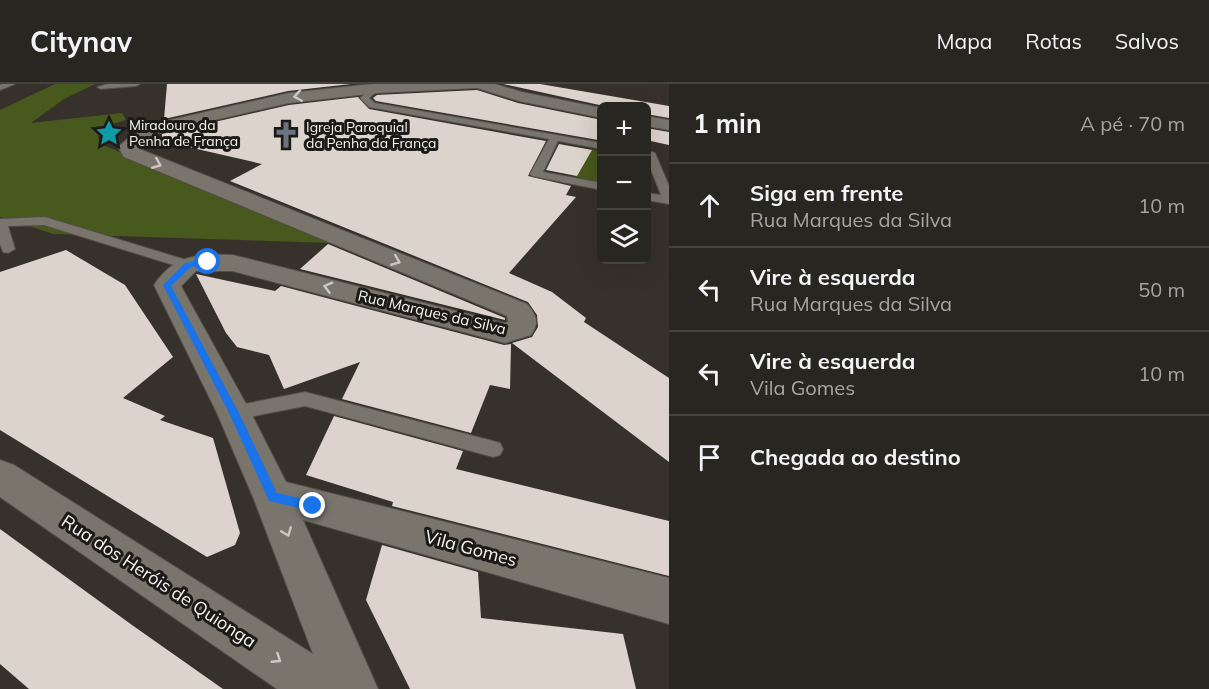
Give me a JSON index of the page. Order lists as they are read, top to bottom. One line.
{"streets":{"street":["Rua Marques da Silva","Vila Gomes","Rua dos Heróis de Quionga"]},"one_way":["Rua dos Heróis de Quionga"],"places":{"place":["Miradouro da Penha de França"],"church":["Igreja Paroquial da Penha da França"]},"page":{"header":"Citynav","nav":["Mapa","Rotas","Salvos"],"heading":["1 min","A pé · 70 m"],"map_buttons":["+","−"],"list":[["Siga em frente","Rua Marques da Silva","10 m"],["Vire à esquerda","Rua Marques da Silva","50 m"],["Vire à esquerda","Vila Gomes","10 m"],"Chegada ao destino"]}}
